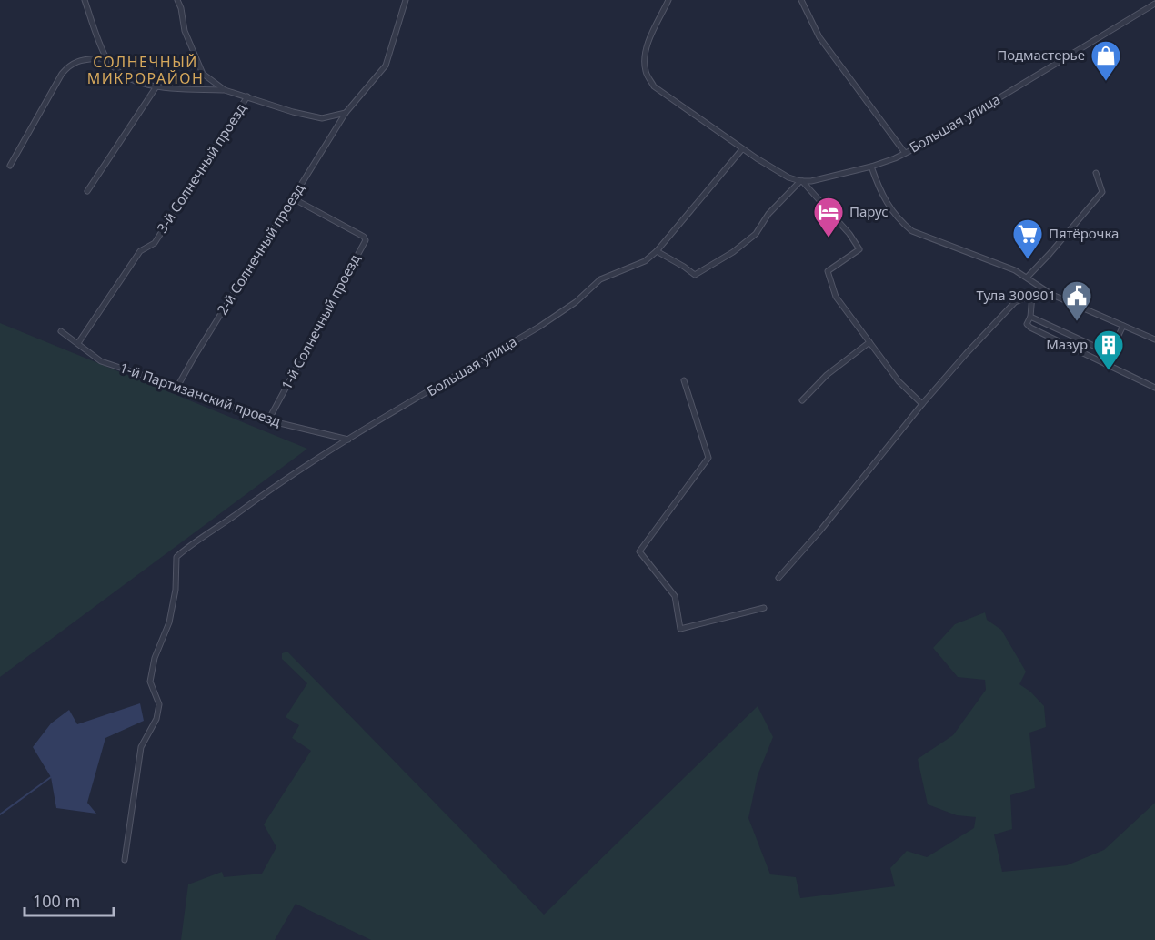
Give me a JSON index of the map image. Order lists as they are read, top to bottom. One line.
{"streets":{"street":["Большая улица","3-й Солнечный проезд","2-й Солнечный проезд","1-й Солнечный проезд","1-й Партизанский проезд"]},"crossings":[["Большая улица","1-й Партизанский проезд"],["3-й Солнечный проезд","1-й Партизанский проезд"],["2-й Солнечный проезд","1-й Солнечный проезд"],["2-й Солнечный проезд","1-й Партизанский проезд"],["1-й Солнечный проезд","1-й Партизанский проезд"]],"districts":["СОЛНЕЧНЫЙ МИКРОРАЙОН"],"places":{"shop":["Подмастерье"],"hotel":["Парус"],"supermarket":["Пятёрочка"],"public building":["Тула 300901"],"building":["Мазур"]},"scale_bar":"100 m"}
